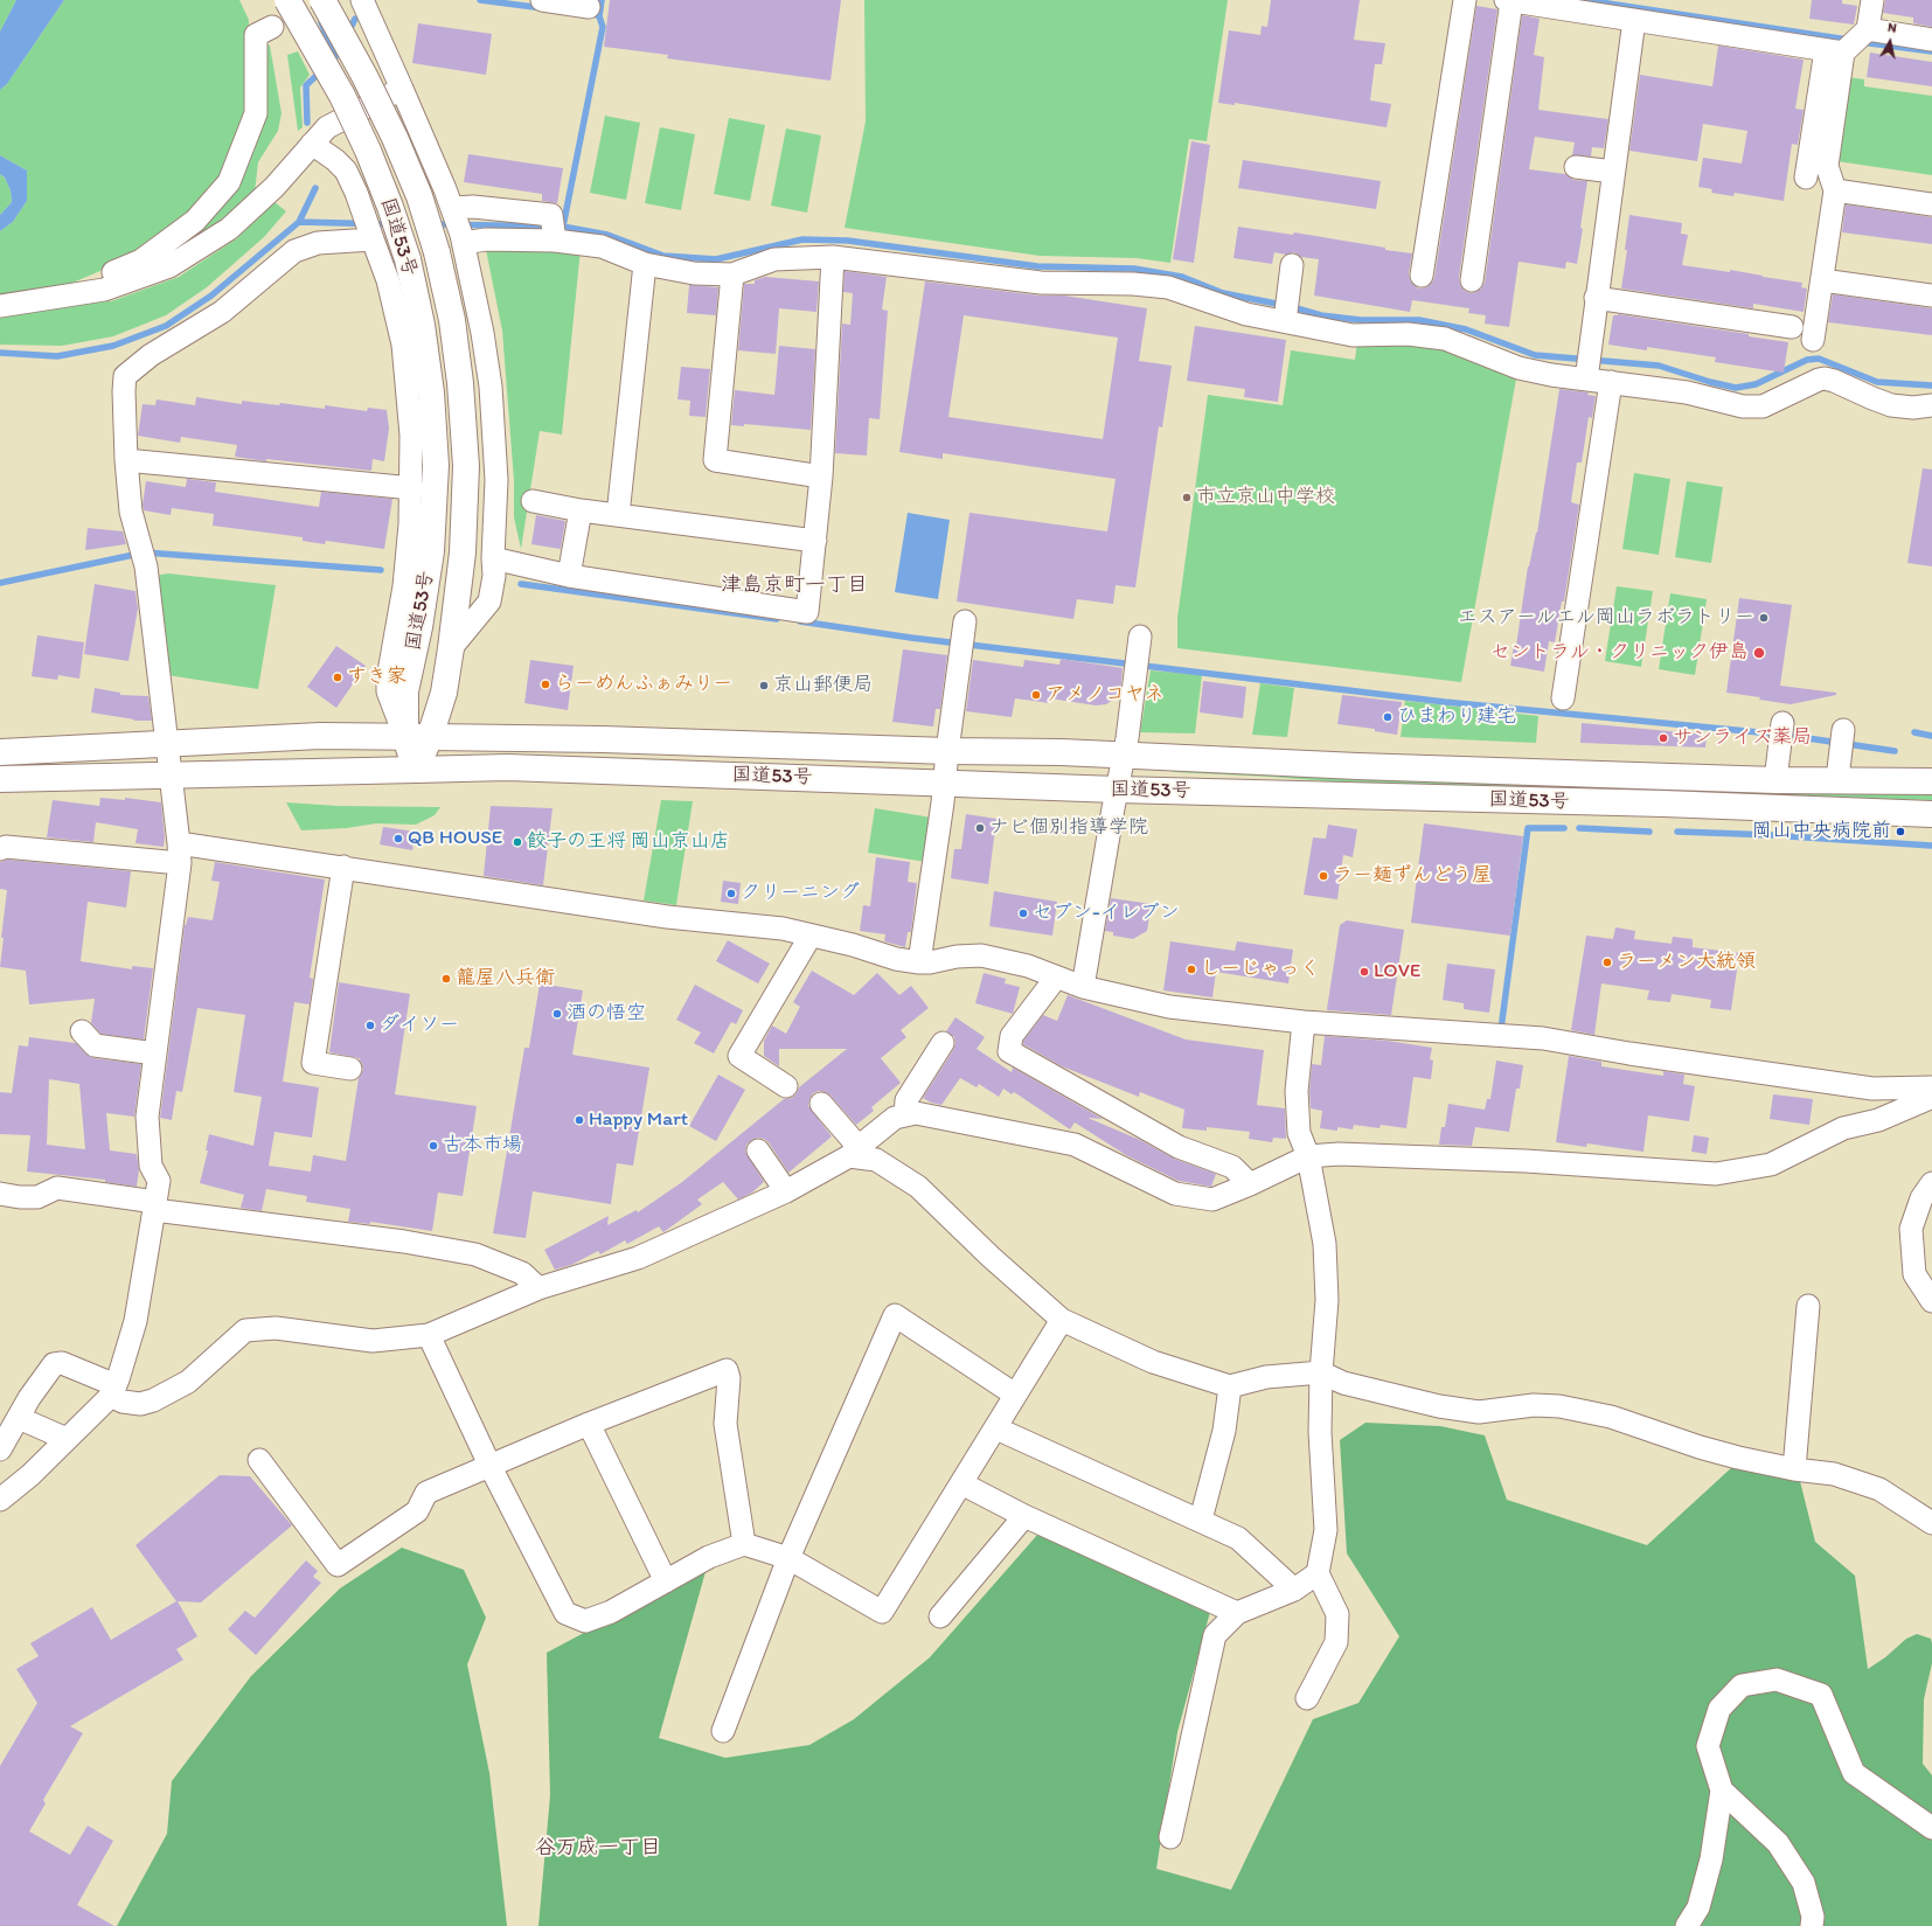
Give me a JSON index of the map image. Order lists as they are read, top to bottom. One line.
{"streets":{"main road":["国道53号"]},"districts":["津島京町一丁目","谷万成一丁目"],"places":["市立京山中学校","エスアールエル岡山ラボラトリー","セントラル・クリニック伊島","すき家","らーめんふぁみりー","京山郵便局","アメノコヤネ","ひまわり建宅","サンライズ薬局","ナビ個別指導学院","岡山中央病院前","QB HOUSE","餃子の王将 岡山京山店","ラー麺ずんどう屋","クリーニング","セブン-イレブン","ラーメン大統領","しーじゃっく","LOVE","籠屋八兵衛","酒の悟空","ダイソー","Happy Mart","古本市場"],"north":"top"}
